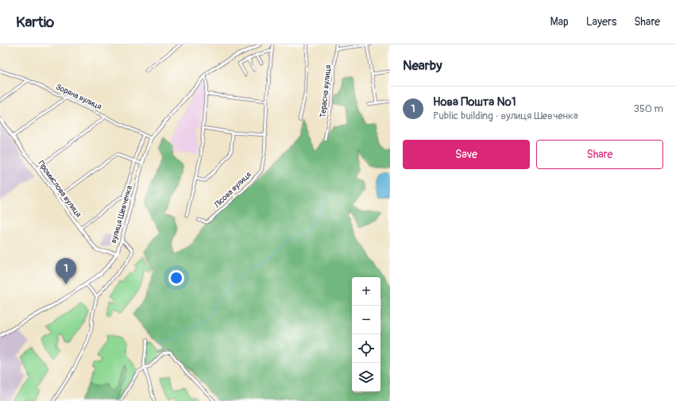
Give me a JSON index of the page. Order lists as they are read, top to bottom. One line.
{"streets":{"street":["Терасна вулиця","Зоряна вулиця","Промислова вулиця","Лісова вулиця","вулиця Шевченка"]},"crossings":[["Зоряна вулиця","вулиця Шевченка"],["Промислова вулиця","вулиця Шевченка"]],"page":{"header":"Kartio","nav":["Map","Layers","Share"],"heading":"Nearby","list":[{"mark":"1","name":"Нова Пошта №1","note":"Public building · вулиця Шевченка","value":"350 m"}],"buttons":["Save","Share"],"pins":"1","map_buttons":["+","−"]}}
